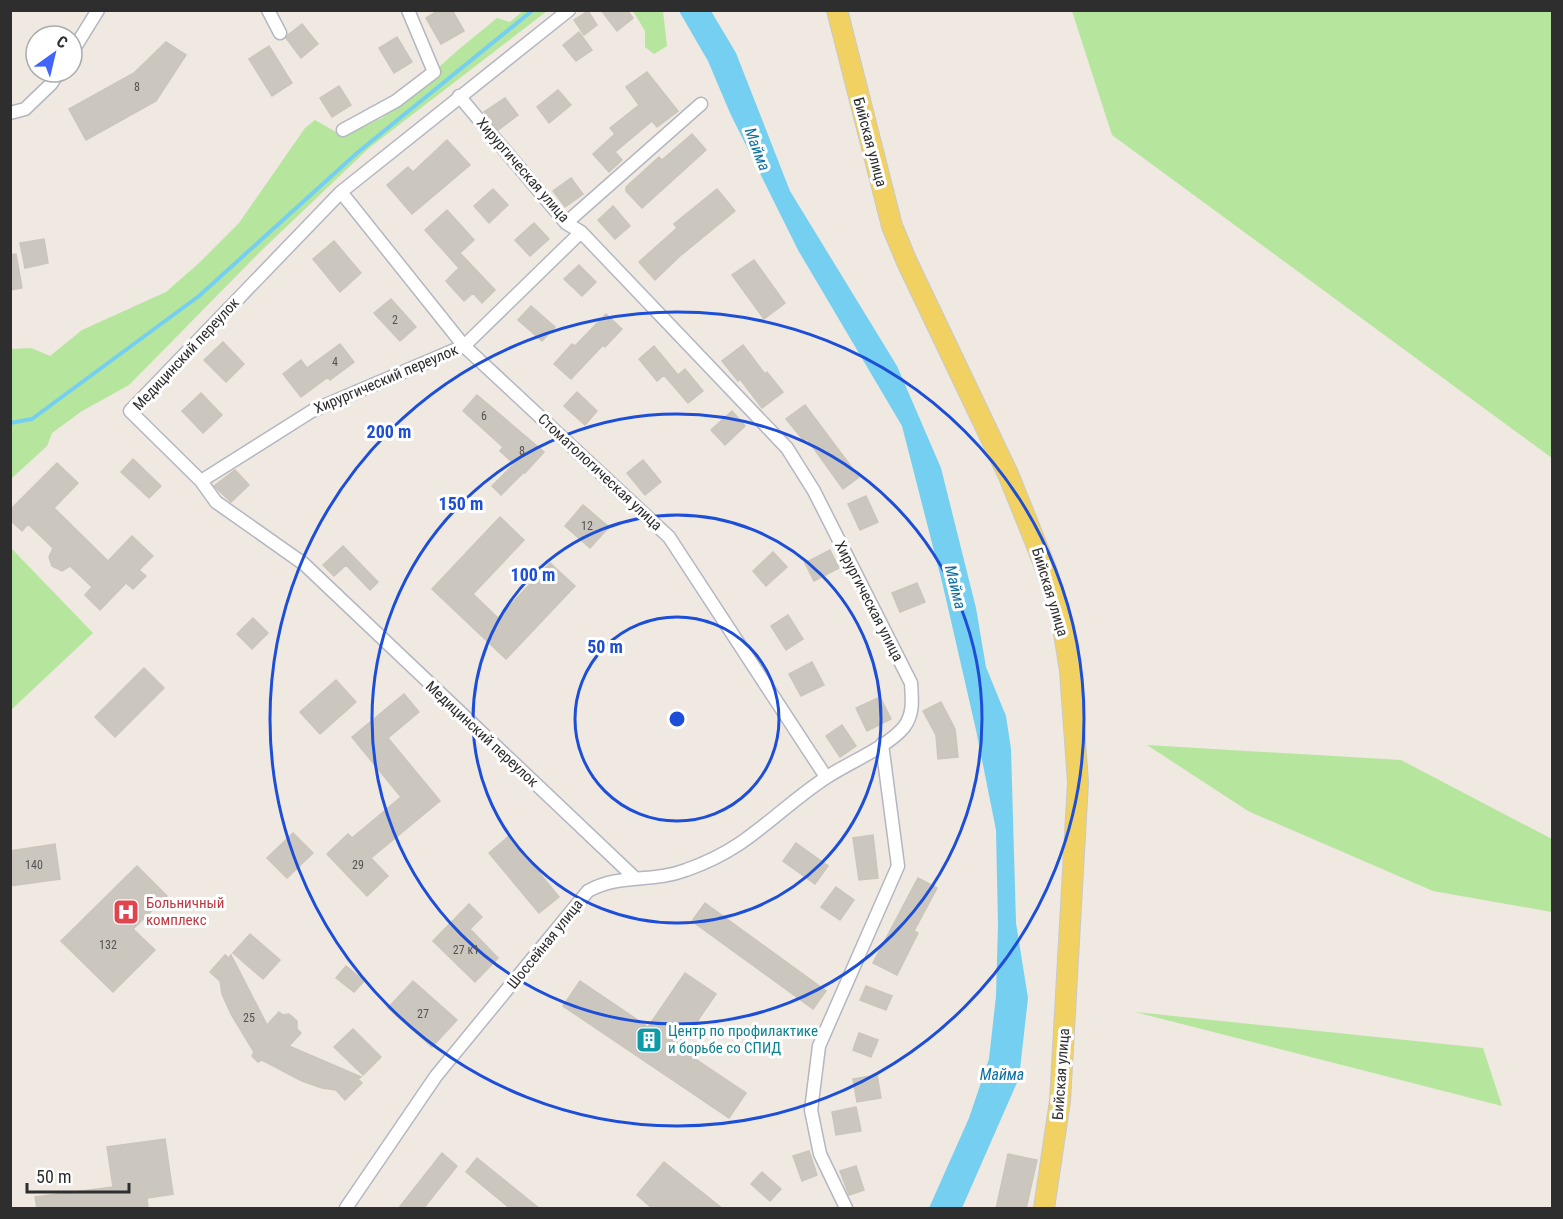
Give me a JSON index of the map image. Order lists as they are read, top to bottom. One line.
{"streets":{"main road":["Бийская улица"],"street":["Хирургическая улица","Медицинский переулок","Хирургический переулок","Стоматологическая улица","Шоссейная улица"]},"crossings":[["Хирургическая улица","Медицинский переулок"],["Хирургическая улица","Хирургический переулок"],["Хирургическая улица","Шоссейная улица"],["Медицинский переулок","Хирургический переулок"],["Медицинский переулок","Стоматологическая улица"],["Медицинский переулок","Шоссейная улица"],["Хирургический переулок","Стоматологическая улица"],["Стоматологическая улица","Шоссейная улица"]],"water":["Майма"],"places":{"hospital":["Больничный комплекс"],"building":["Центр по профилактике и борьбе со СПИД"]},"house_numbers":["8","2","4","6","8","12","140","29","132","27 к1","27","25"],"scale_bar":"50 m","north":"top right","rings":["200 m","150 m","100 m","50 m"]}
